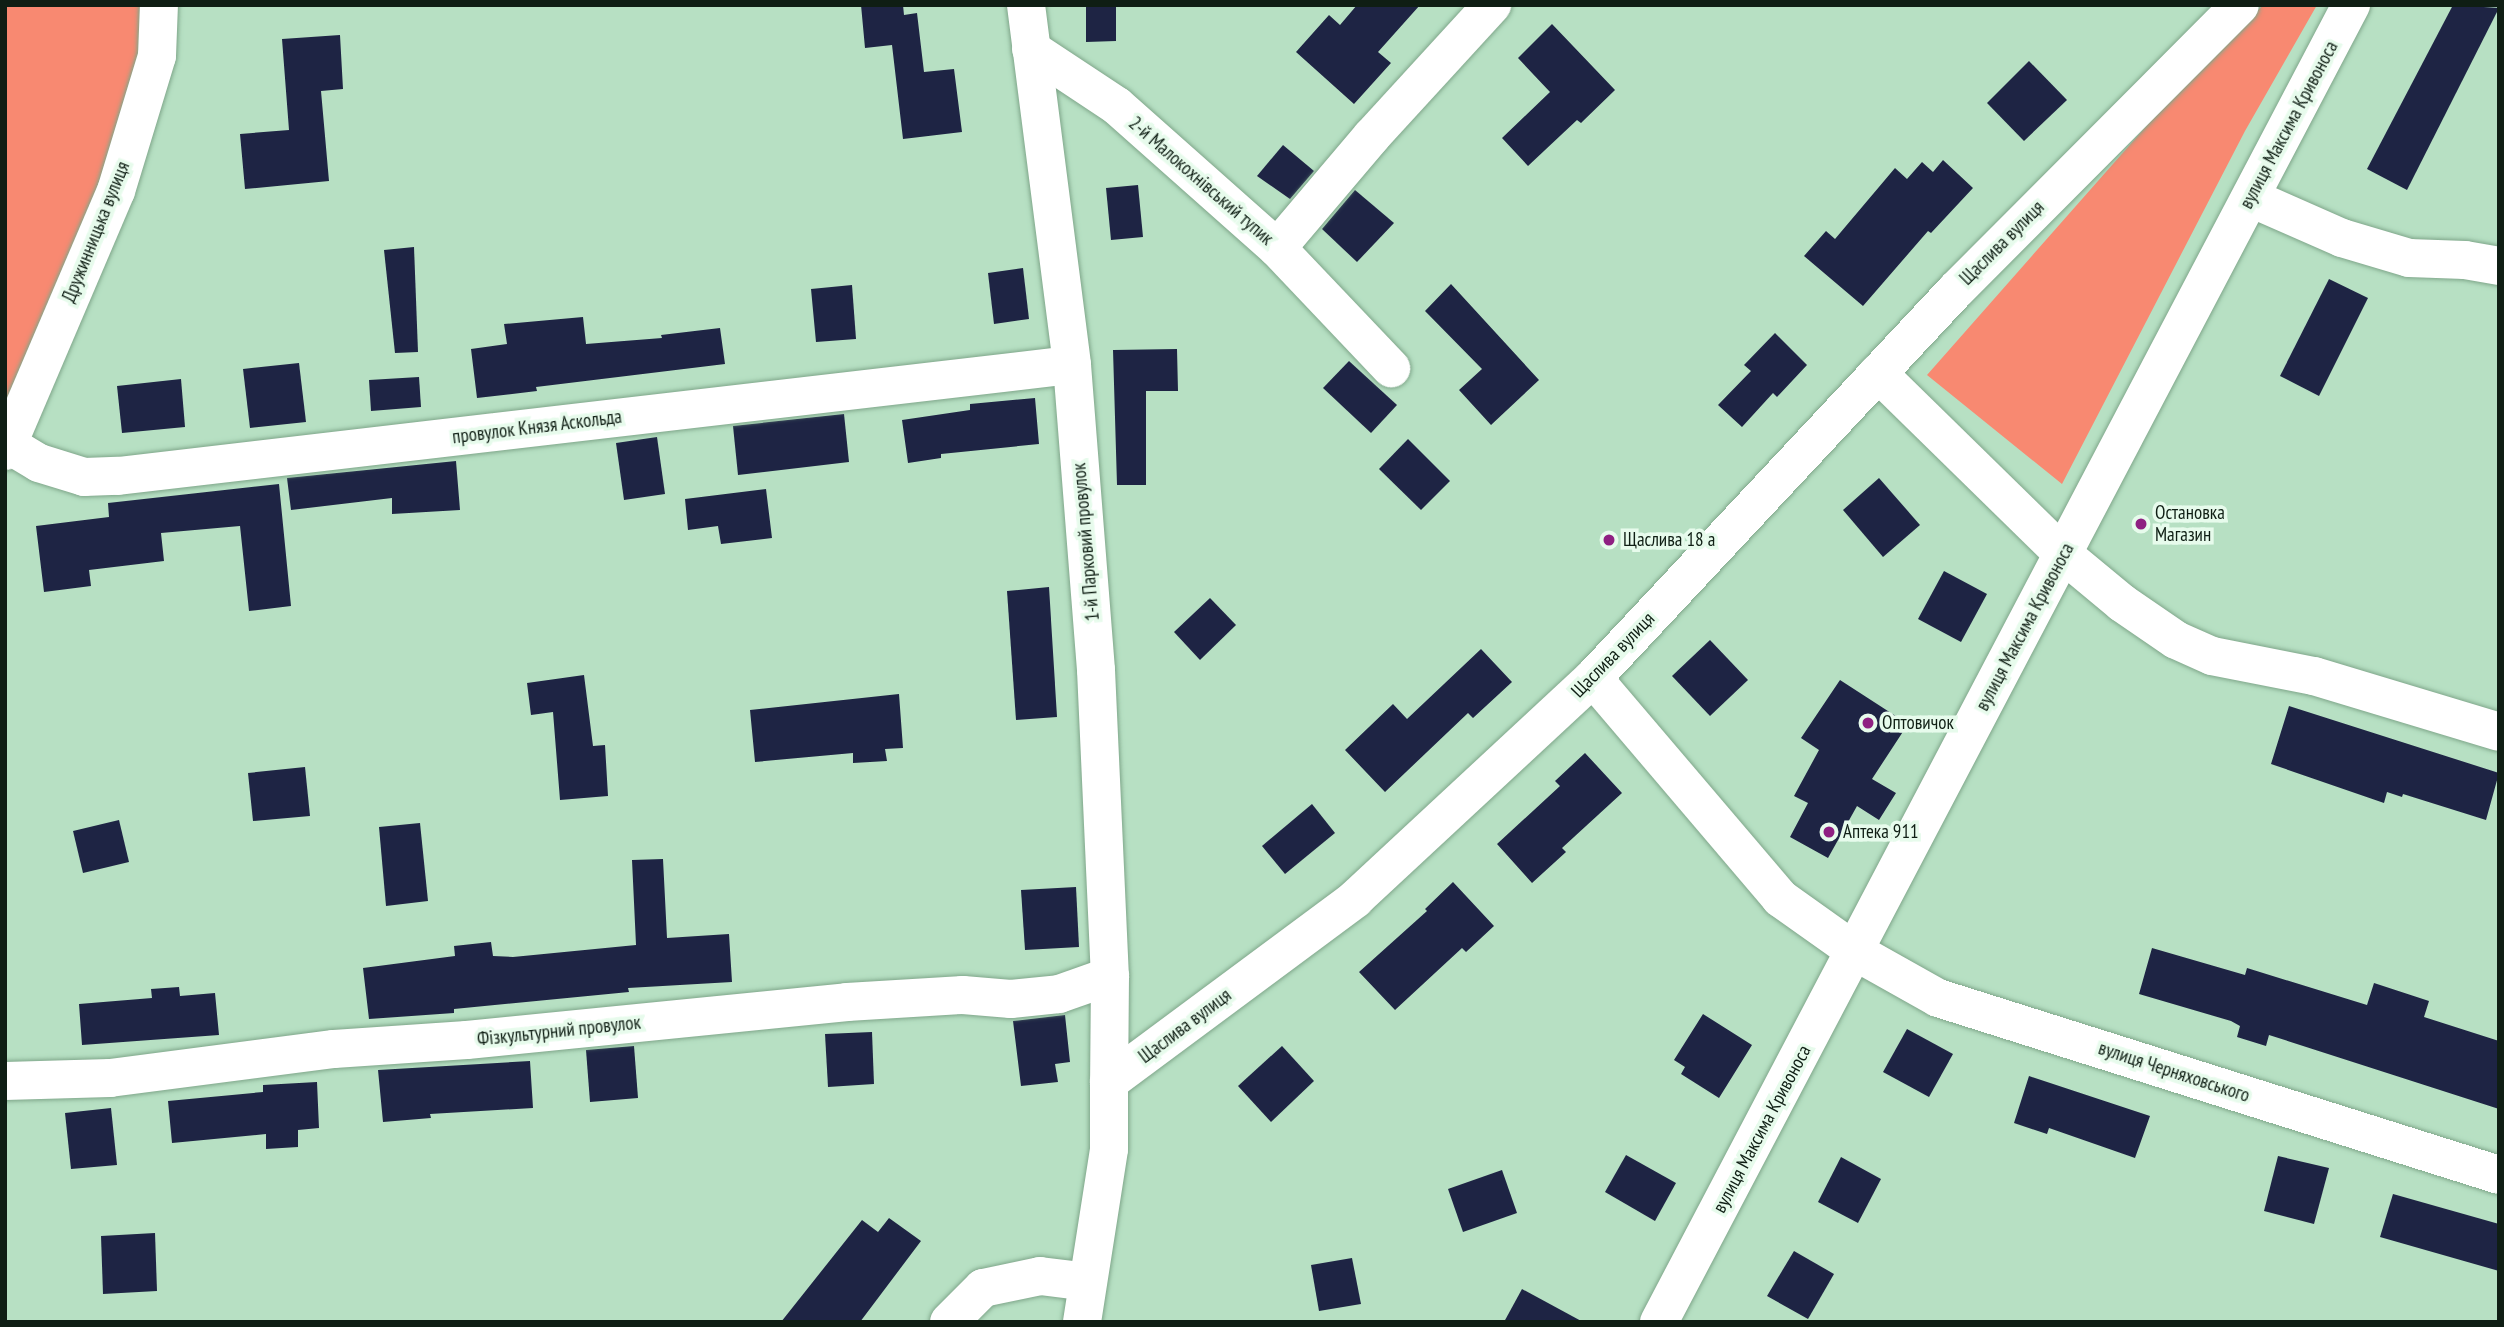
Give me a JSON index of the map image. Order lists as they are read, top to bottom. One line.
{"streets":{"street":["вулиця Максима Кривоноса","2-й Малокохнівський тупик","Дружинницька вулиця","Щаслива вулиця","провулок Князя Аскольда","1-й Парковий провулок","Фізкультурний провулок","вулиця Черняховського"]},"crossings":[["вулиця Максима Кривоноса","вулиця Черняховського"],["2-й Малокохнівський тупик","1-й Парковий провулок"],["Дружинницька вулиця","провулок Князя Аскольда"],["Щаслива вулиця","1-й Парковий провулок"],["Щаслива вулиця","вулиця Черняховського"],["провулок Князя Аскольда","1-й Парковий провулок"],["1-й Парковий провулок","Фізкультурний провулок"]],"places":["Остановка Магазин","Щаслива 18 а","Оптовичок","Аптека 911"]}
